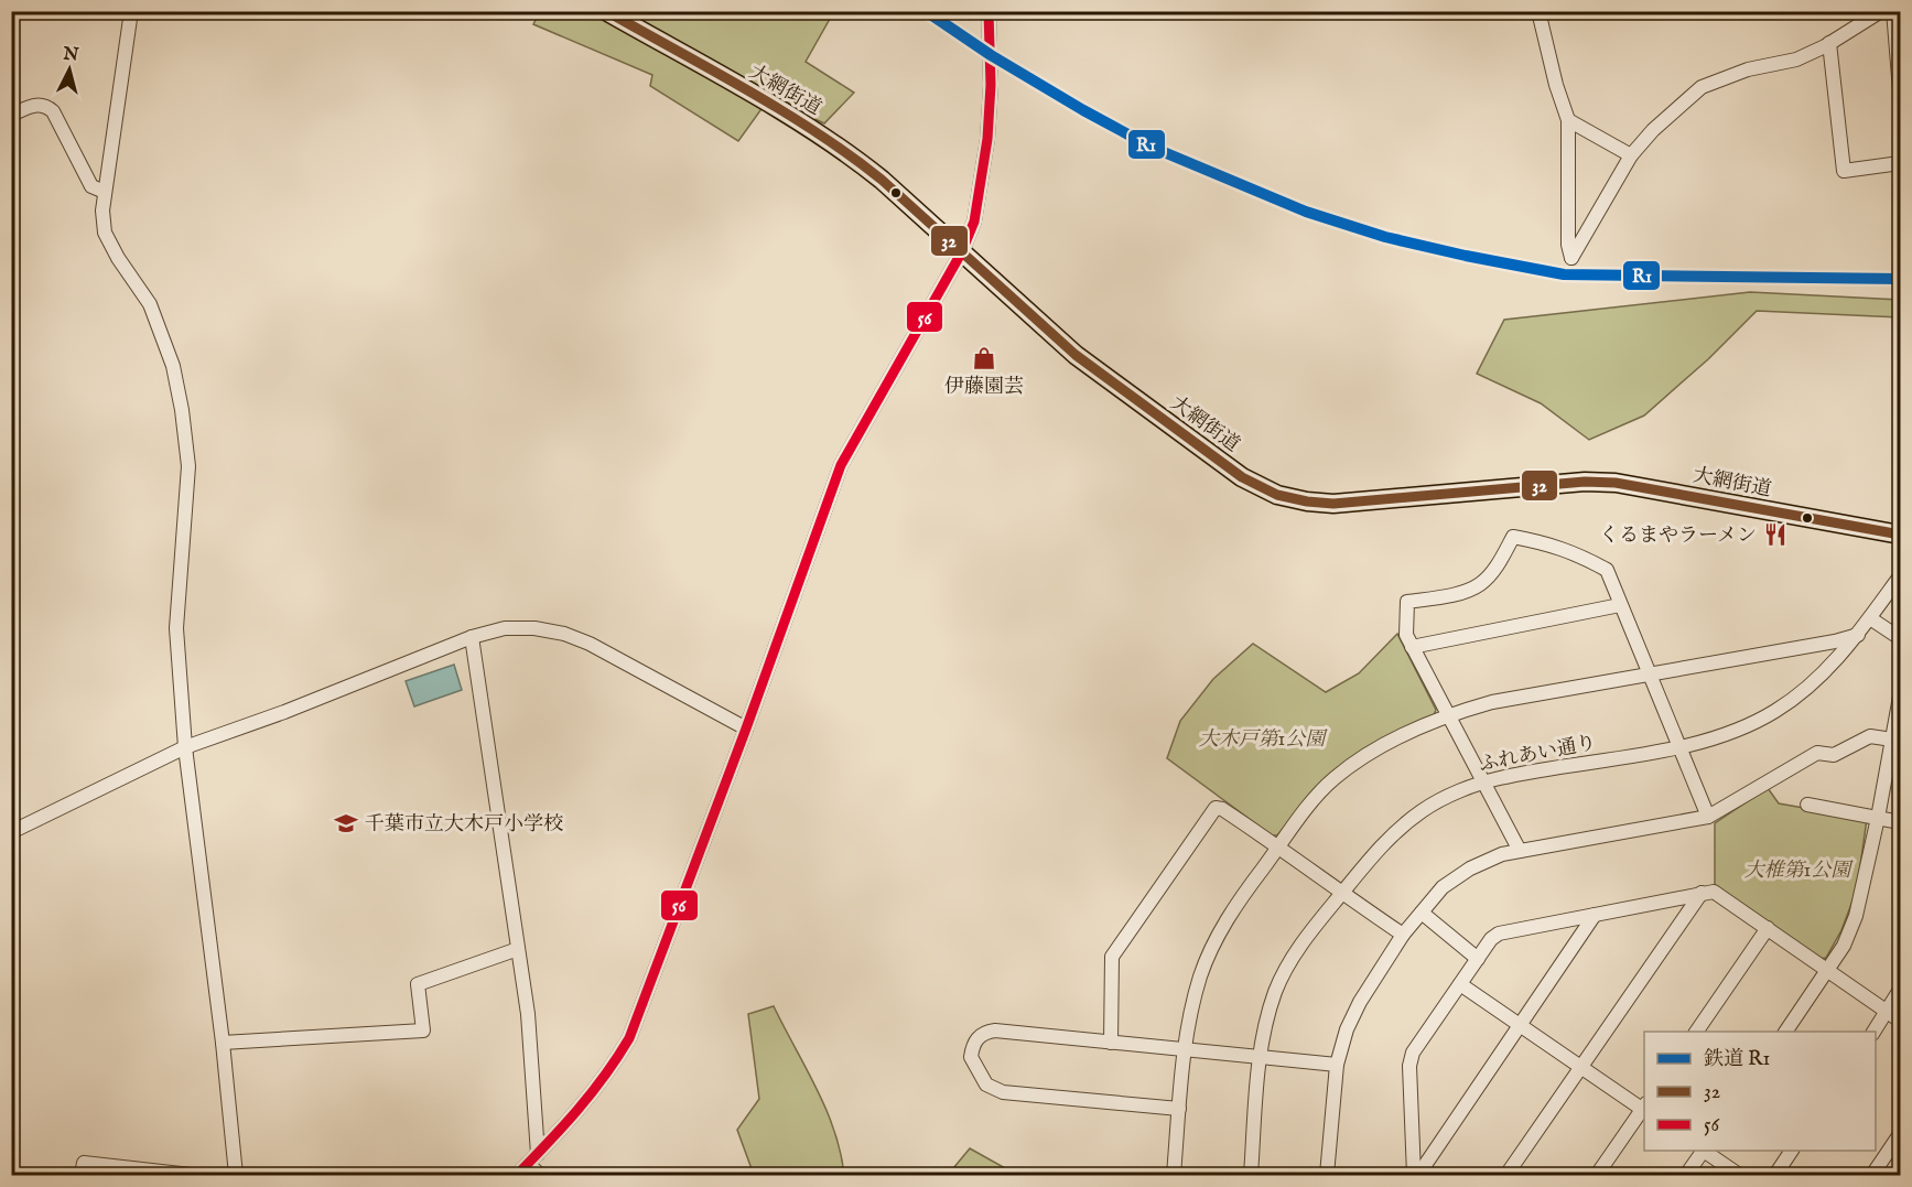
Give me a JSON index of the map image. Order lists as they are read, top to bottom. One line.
{"streets":{"main road":["大網街道"],"street":["ふれあい通り"]},"parks":["大木戸第1公園","大椎第1公園"],"places":{"shop":["伊藤園芸"],"restaurant":["くるまやラーメン"],"school or university":["千葉市立大木戸小学校"]},"lines":["rail line R1","transit line 32","transit line 56"],"legend":["鉄道 R1","32","56"],"north":"top"}
